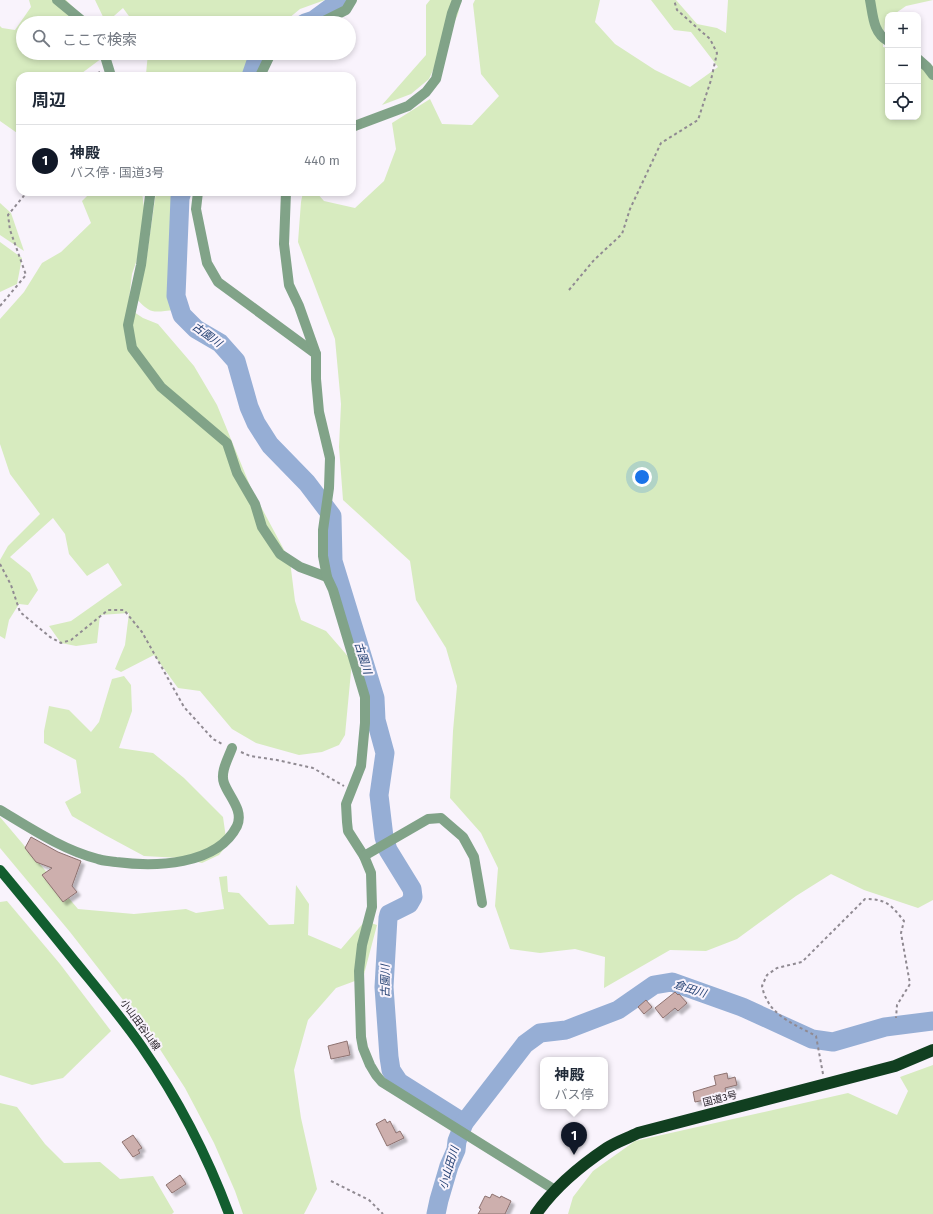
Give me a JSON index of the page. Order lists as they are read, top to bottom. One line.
{"streets":{"highway":["国道3号"],"main road":["小山田谷山線"]},"water":["古園川","倉田川","小山田川"],"page":{"map_buttons":["+","−"],"search":"ここで検索","heading":"周辺","list":[{"mark":"1","name":"神殿","note":"バス停 · 国道3号","value":"440 m"}],"popup":["神殿","バス停"],"pins":"1"}}
